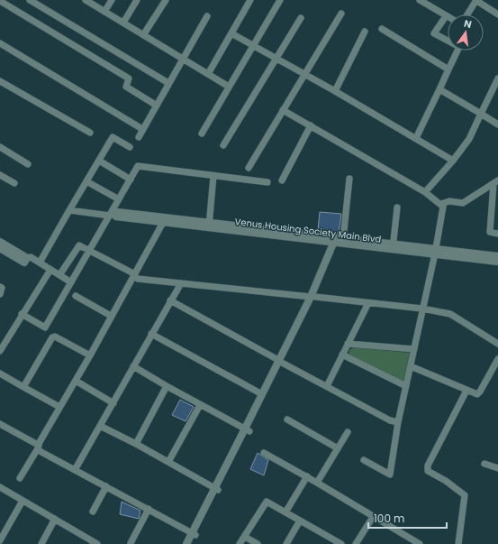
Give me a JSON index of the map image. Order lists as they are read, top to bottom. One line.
{"streets":{"street":["Venus Housing Society Main Blvd"]},"scale_bar":"100 m","north":"top"}
